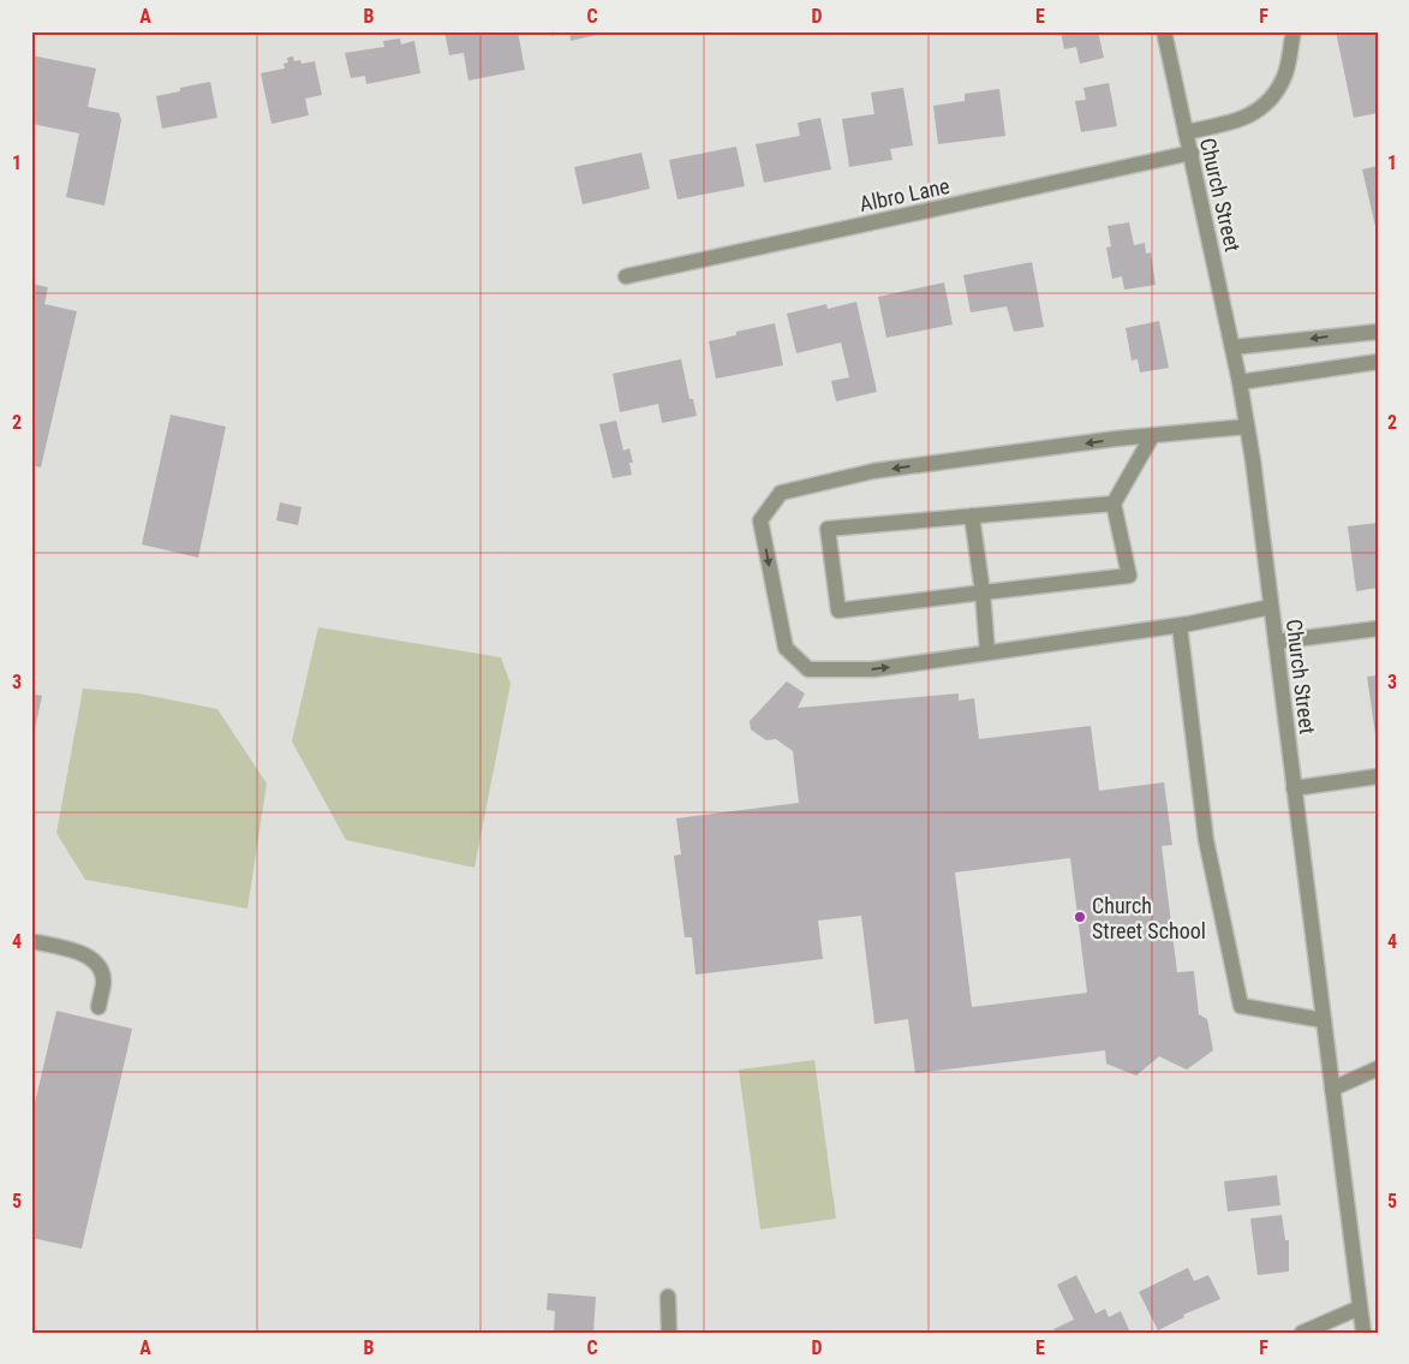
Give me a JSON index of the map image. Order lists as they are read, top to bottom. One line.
{"streets":{"street":["Albro Lane","Church Street"]},"crossings":[["Albro Lane","Church Street"]],"places":["Church Street School"],"grid":{"columns":["A","B","C","D","E","F"],"rows":["1","2","3","4","5"]}}
